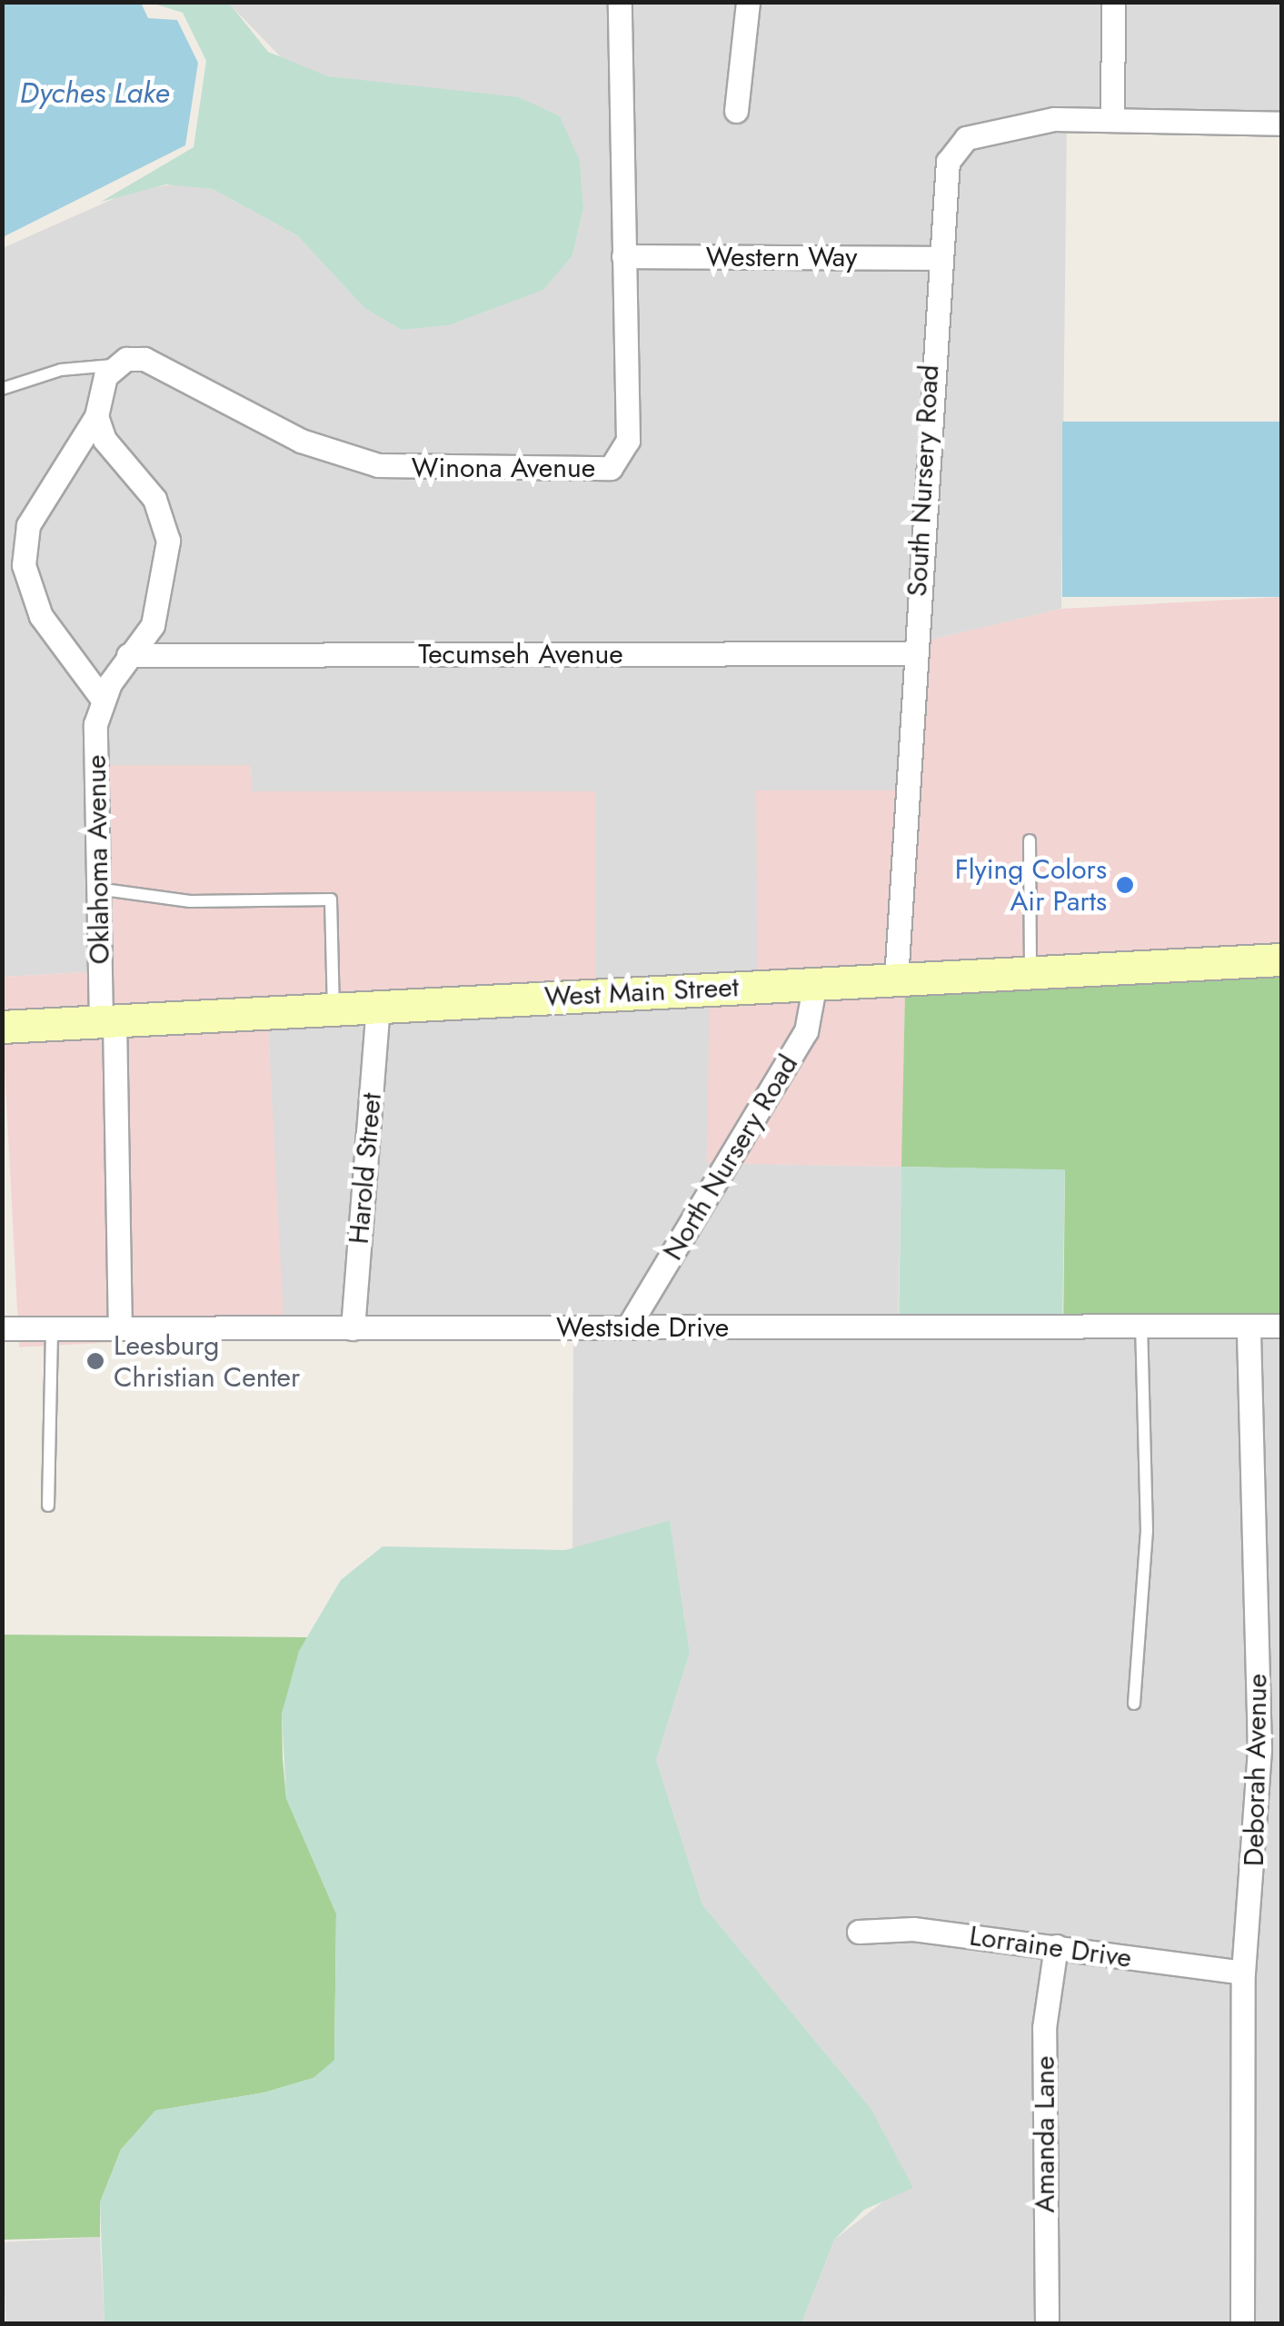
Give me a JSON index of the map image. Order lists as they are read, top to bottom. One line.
{"streets":{"main road":["West Main Street"],"street":["Western Way","Winona Avenue","South Nursery Road","Tecumseh Avenue","Oklahoma Avenue","North Nursery Road","Harold Street","Westside Drive","Deborah Avenue","Lorraine Drive","Amanda Lane"]},"crossings":[["Western Way","Winona Avenue"],["Western Way","South Nursery Road"],["South Nursery Road","Tecumseh Avenue"],["South Nursery Road","West Main Street"],["Oklahoma Avenue","West Main Street"],["Oklahoma Avenue","Westside Drive"],["West Main Street","North Nursery Road"],["West Main Street","Harold Street"],["North Nursery Road","Westside Drive"],["Harold Street","Westside Drive"],["Westside Drive","Deborah Avenue"],["Deborah Avenue","Lorraine Drive"],["Lorraine Drive","Amanda Lane"]],"water":["Dyches Lake"],"places":["Flying Colors Air Parts","Leesburg Christian Center"]}
